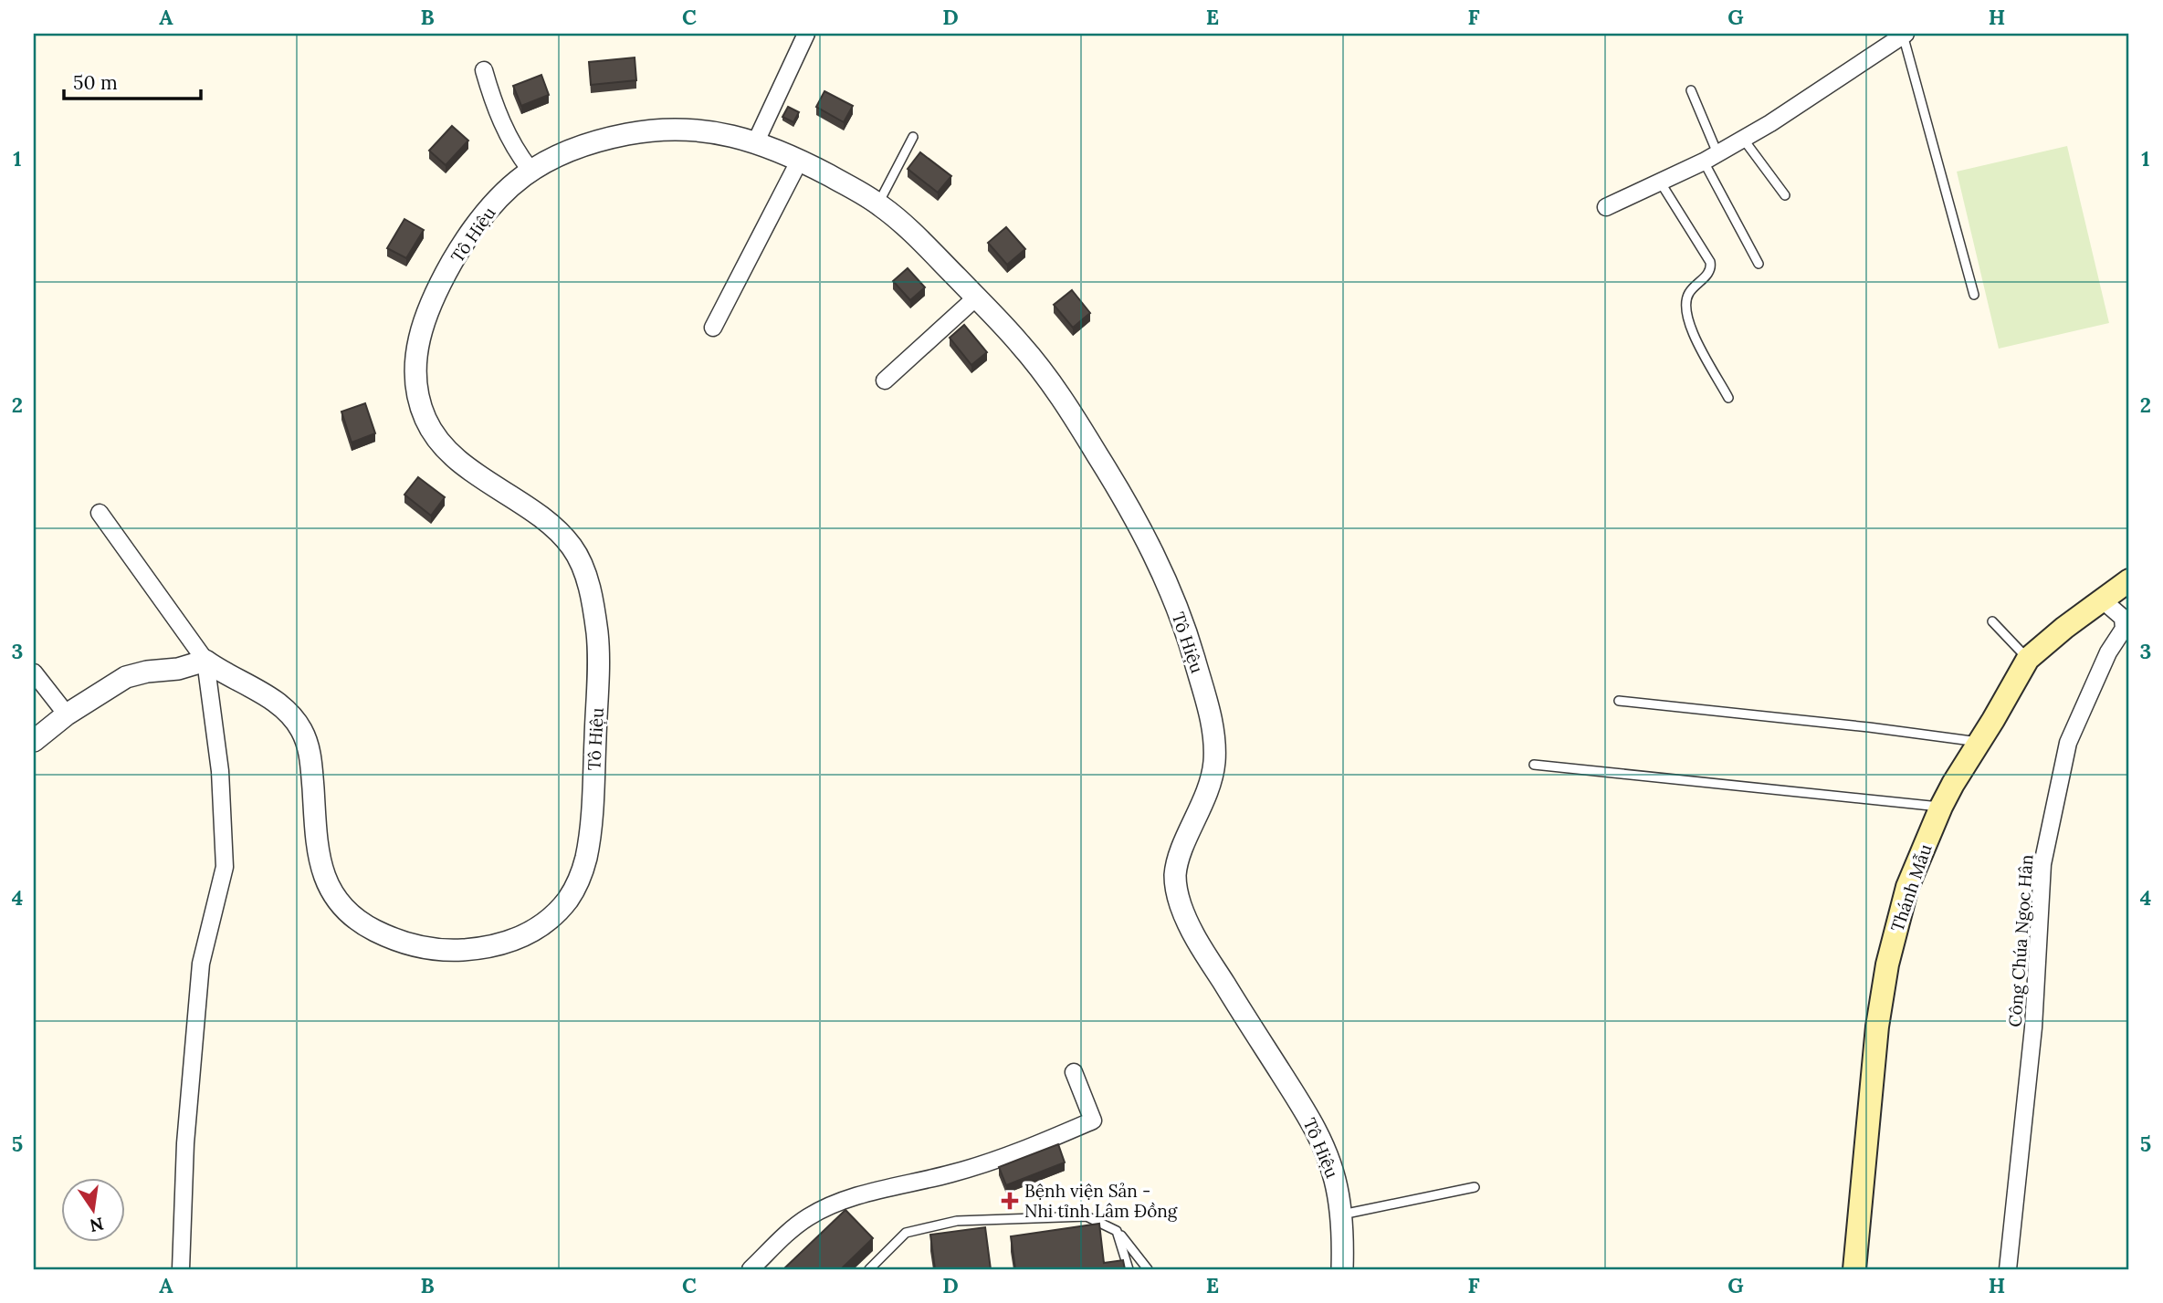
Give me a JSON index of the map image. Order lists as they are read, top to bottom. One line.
{"streets":{"main road":["Thánh Mẫu"],"street":["Tô Hiệu","Công Chúa Ngọc Hân"]},"crossings":[["Thánh Mẫu","Công Chúa Ngọc Hân"]],"places":{"health":["Bệnh viện Sản - Nhi tỉnh Lâm Đồng"]},"scale_bar":"50 m","north":"bottom","grid":{"columns":["A","B","C","D","E","F","G","H"],"rows":["1","2","3","4","5"]}}
